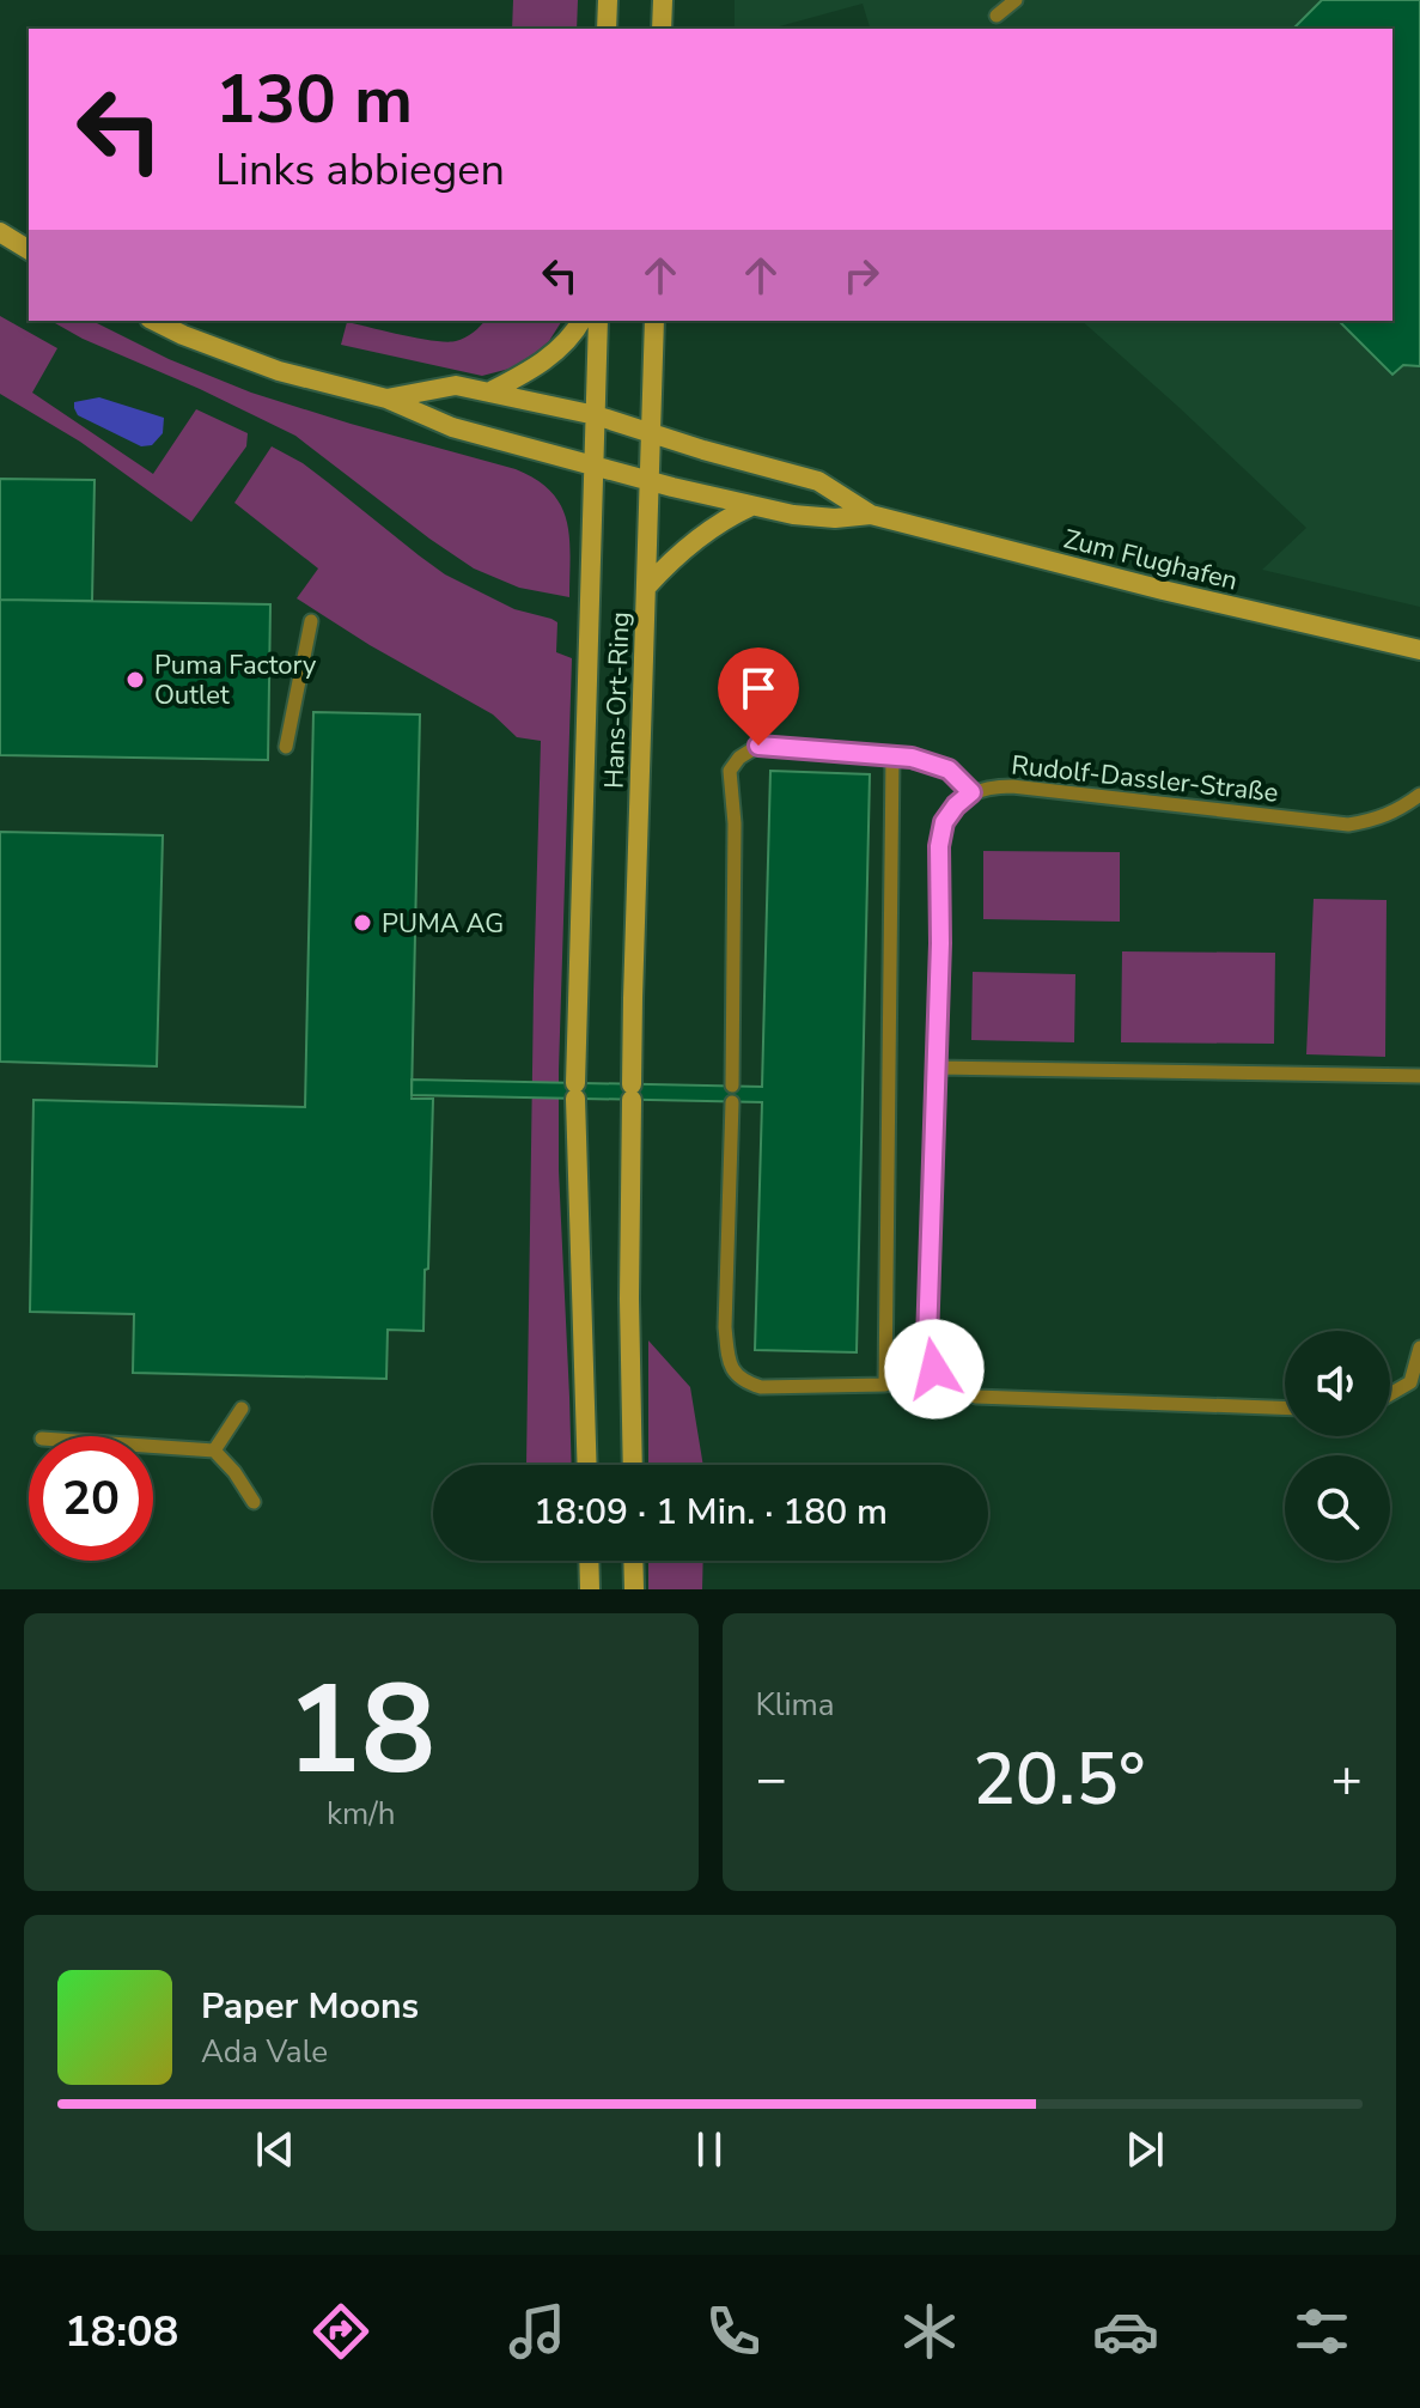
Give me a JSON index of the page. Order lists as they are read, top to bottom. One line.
{"streets":{"main road":["Zum Flughafen","Hans-Ort-Ring"],"lane":["Rudolf-Dassler-Straße"]},"crossings":[["Zum Flughafen","Hans-Ort-Ring"]],"places":["Puma Factory Outlet","PUMA AG"],"page":{"turn":["130 m","Links abbiegen"],"limit":"20","trip":"18:09 · 1 Min. · 180 m","tile":[["18","km/h"],"Klima"],"heat":["−","20.5°","+"],"song":["Paper Moons","Ada Vale"],"tabs":"18:08"}}
